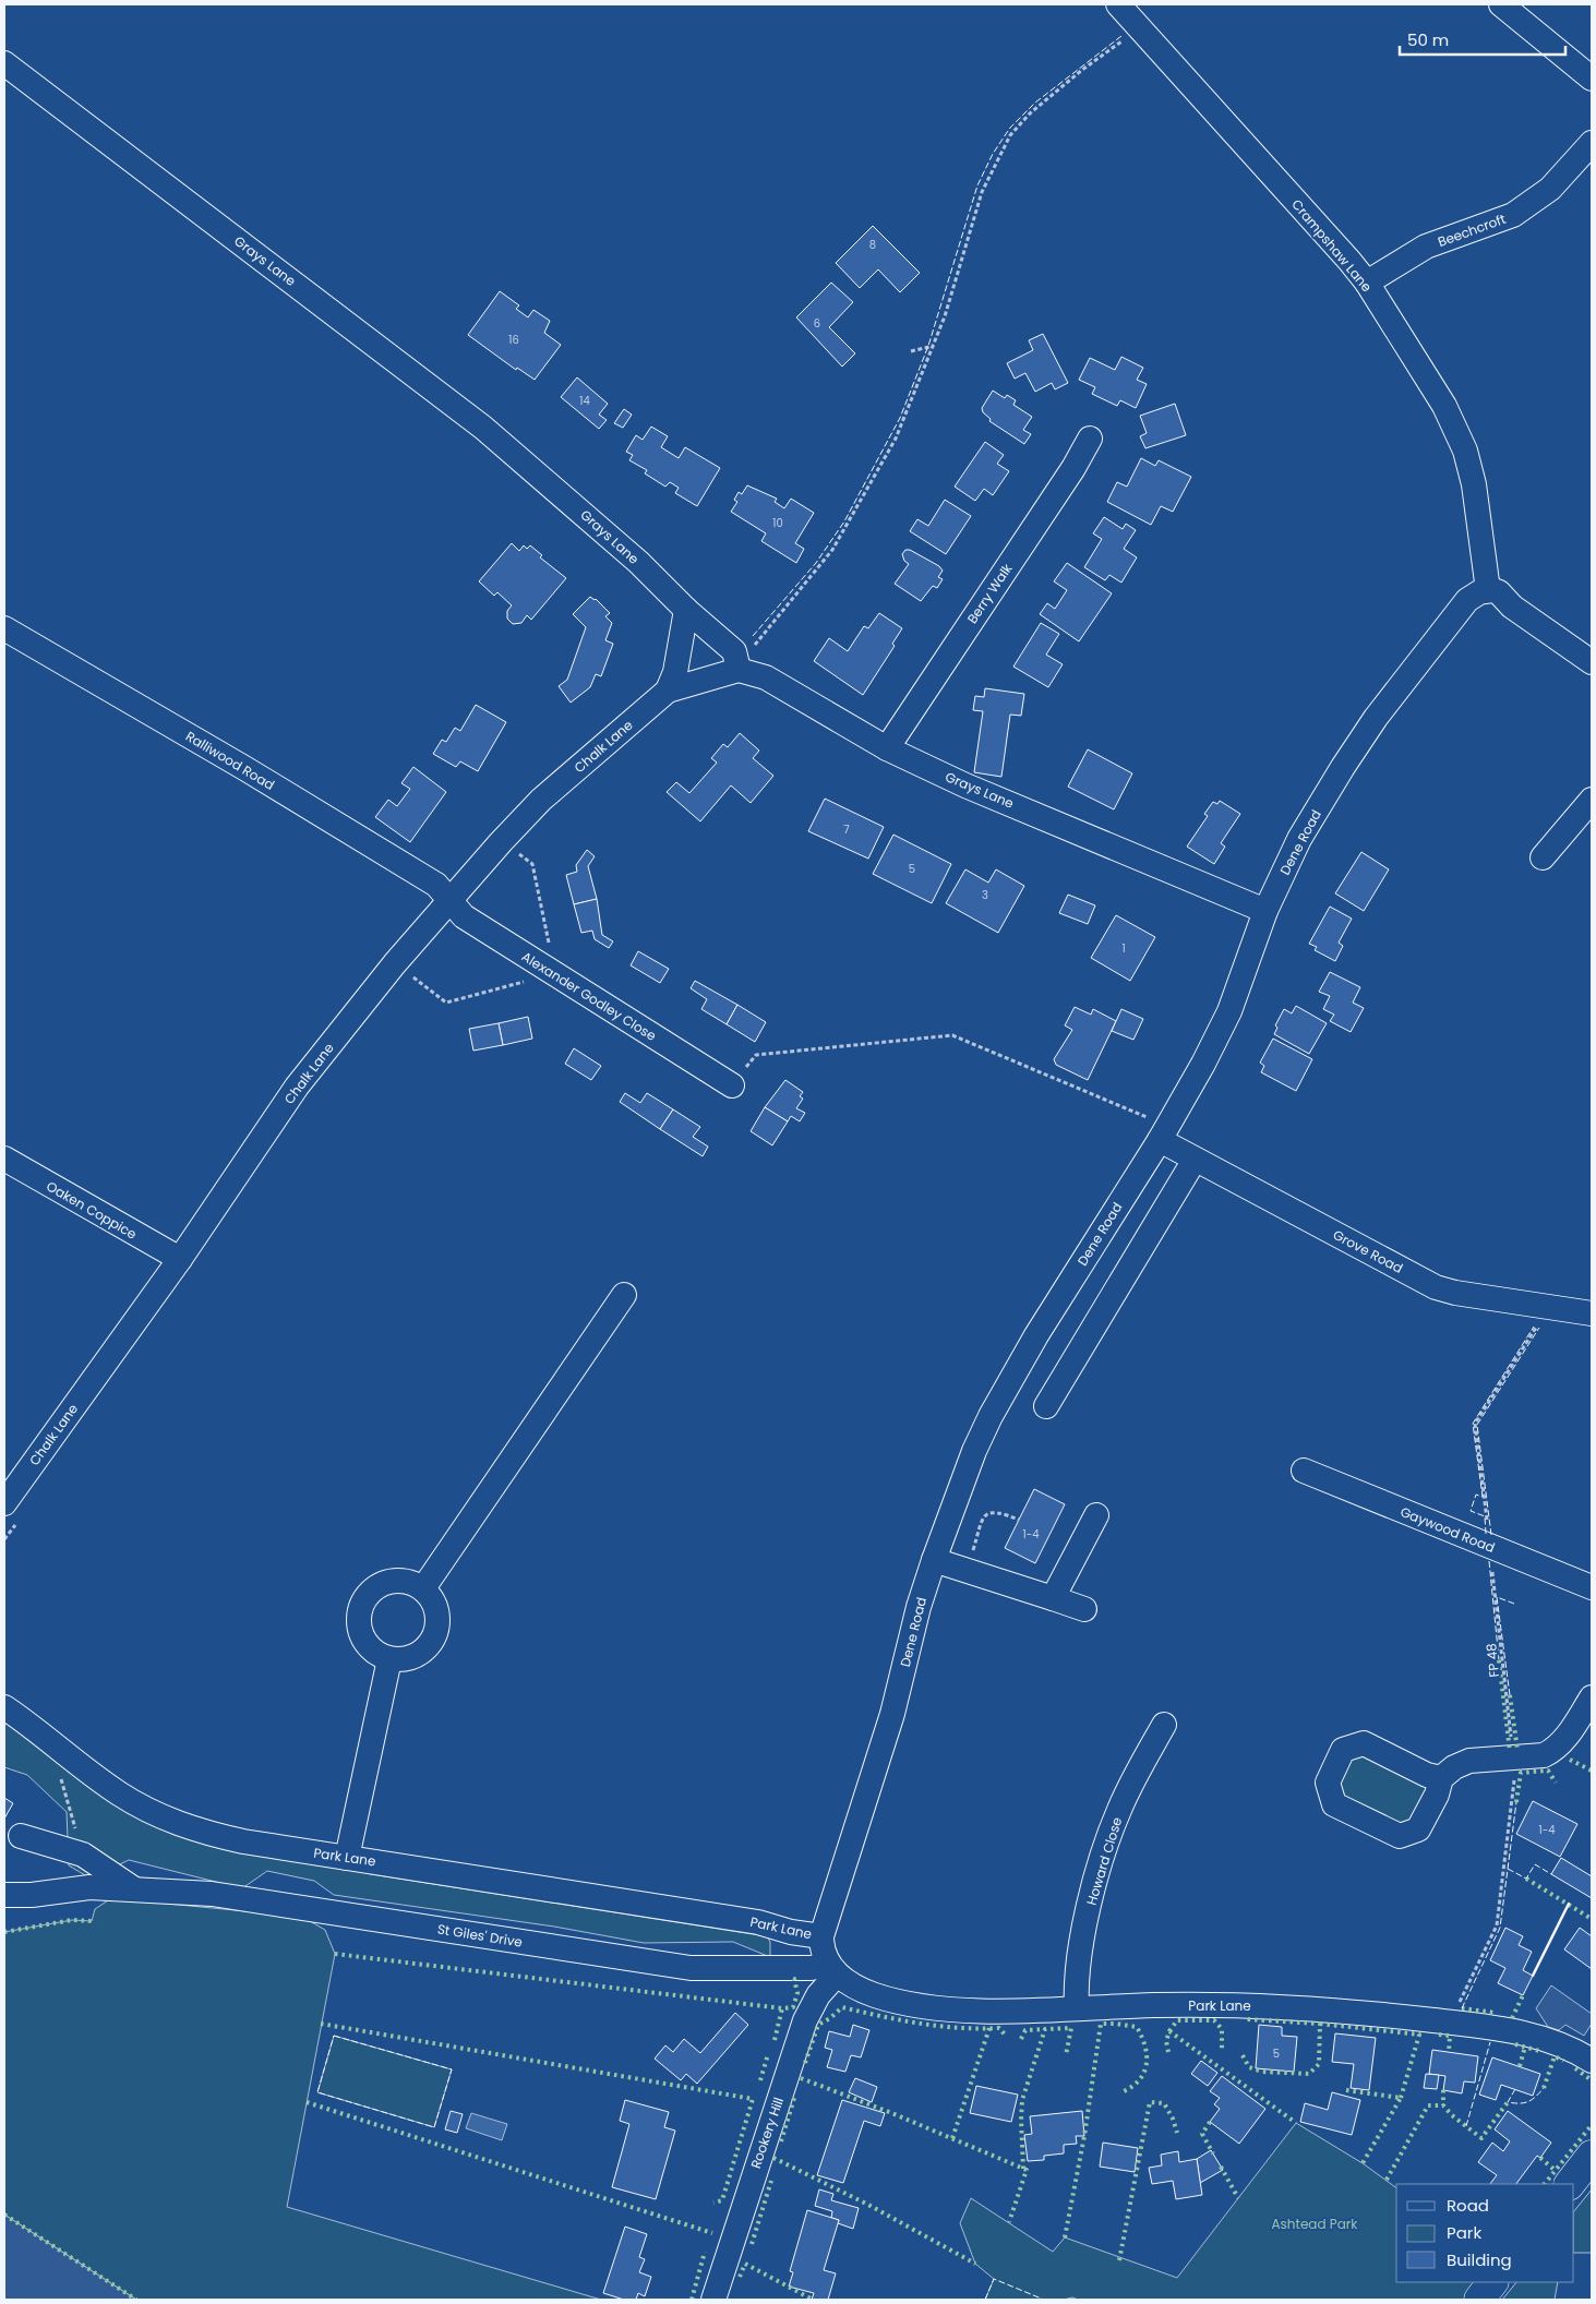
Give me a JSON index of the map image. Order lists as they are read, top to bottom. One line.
{"streets":{"street":["Beechcroft","Crampshaw Lane","Grays Lane","Berry Walk","Chalk Lane","Ralliwood Road","Dene Road","Alexander Godley Close","Oaken Coppice","Grove Road","Gaywood Road","Park Lane","Howard Close","St Giles' Drive","Rookery Hill"],"path":["FP 48"]},"crossings":[["Beechcroft","Crampshaw Lane"],["Crampshaw Lane","Dene Road"],["Grays Lane","Berry Walk"],["Grays Lane","Chalk Lane"],["Grays Lane","Dene Road"],["Chalk Lane","Ralliwood Road"],["Chalk Lane","Alexander Godley Close"],["Chalk Lane","Oaken Coppice"],["Ralliwood Road","Alexander Godley Close"],["Dene Road","Grove Road"],["Dene Road","Park Lane"],["Grove Road","FP 48"],["Gaywood Road","FP 48"],["FP 48","Park Lane"],["Park Lane","Howard Close"],["Park Lane","St Giles' Drive"],["Park Lane","Rookery Hill"],["St Giles' Drive","Rookery Hill"]],"parks":["Ashtead Park"],"house_numbers":["8","6","16","14","10","7","5","3","1","1-4","1-4","5"],"legend":["Road","Park","Building"],"scale_bar":"50 m"}
